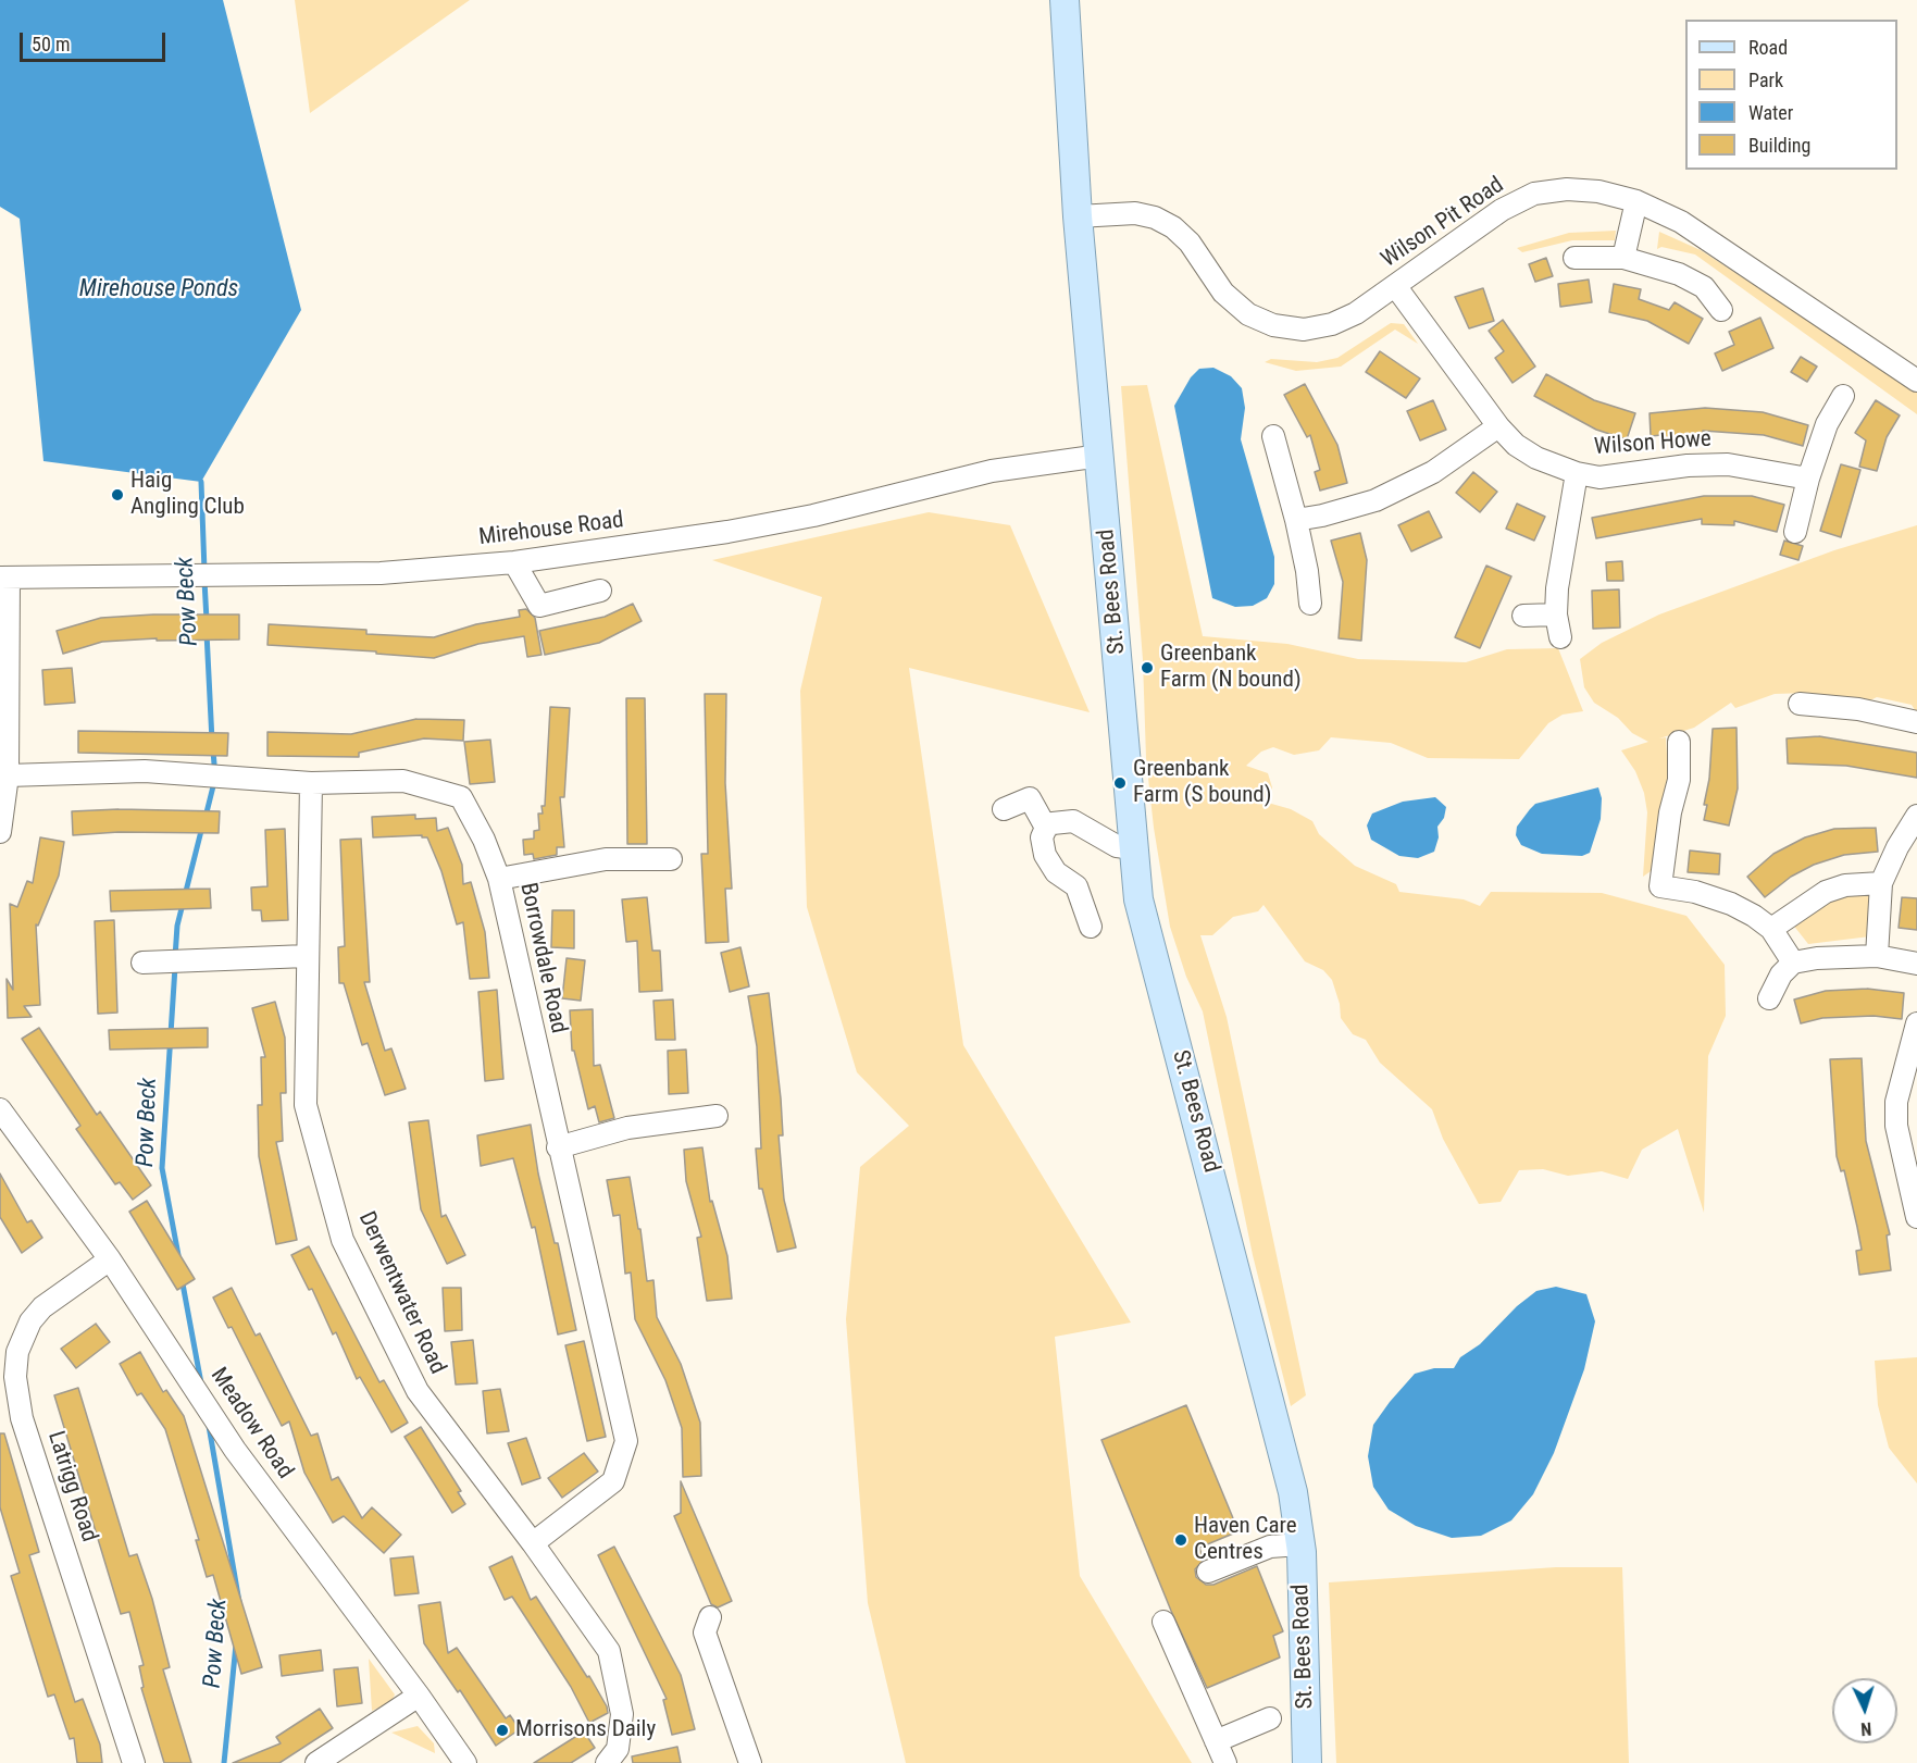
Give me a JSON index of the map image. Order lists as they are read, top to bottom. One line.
{"streets":{"main road":["St. Bees Road"],"street":["Wilson Pit Road","Wilson Howe","Mirehouse Road","Borrowdale Road","Derwentwater Road","Meadow Road","Latrigg Road"]},"crossings":[["Wilson Pit Road","Wilson Howe"],["Wilson Pit Road","St. Bees Road"],["Mirehouse Road","St. Bees Road"],["Borrowdale Road","Derwentwater Road"],["Meadow Road","Latrigg Road"]],"water":["Mirehouse Ponds","Pow Beck"],"places":["Haig Angling Club","Greenbank Farm (N bound)","Greenbank Farm (S bound)","Haven Care Centres","Morrisons Daily"],"legend":["Road","Park","Water","Building"],"scale_bar":"50 m","north":"bottom"}
